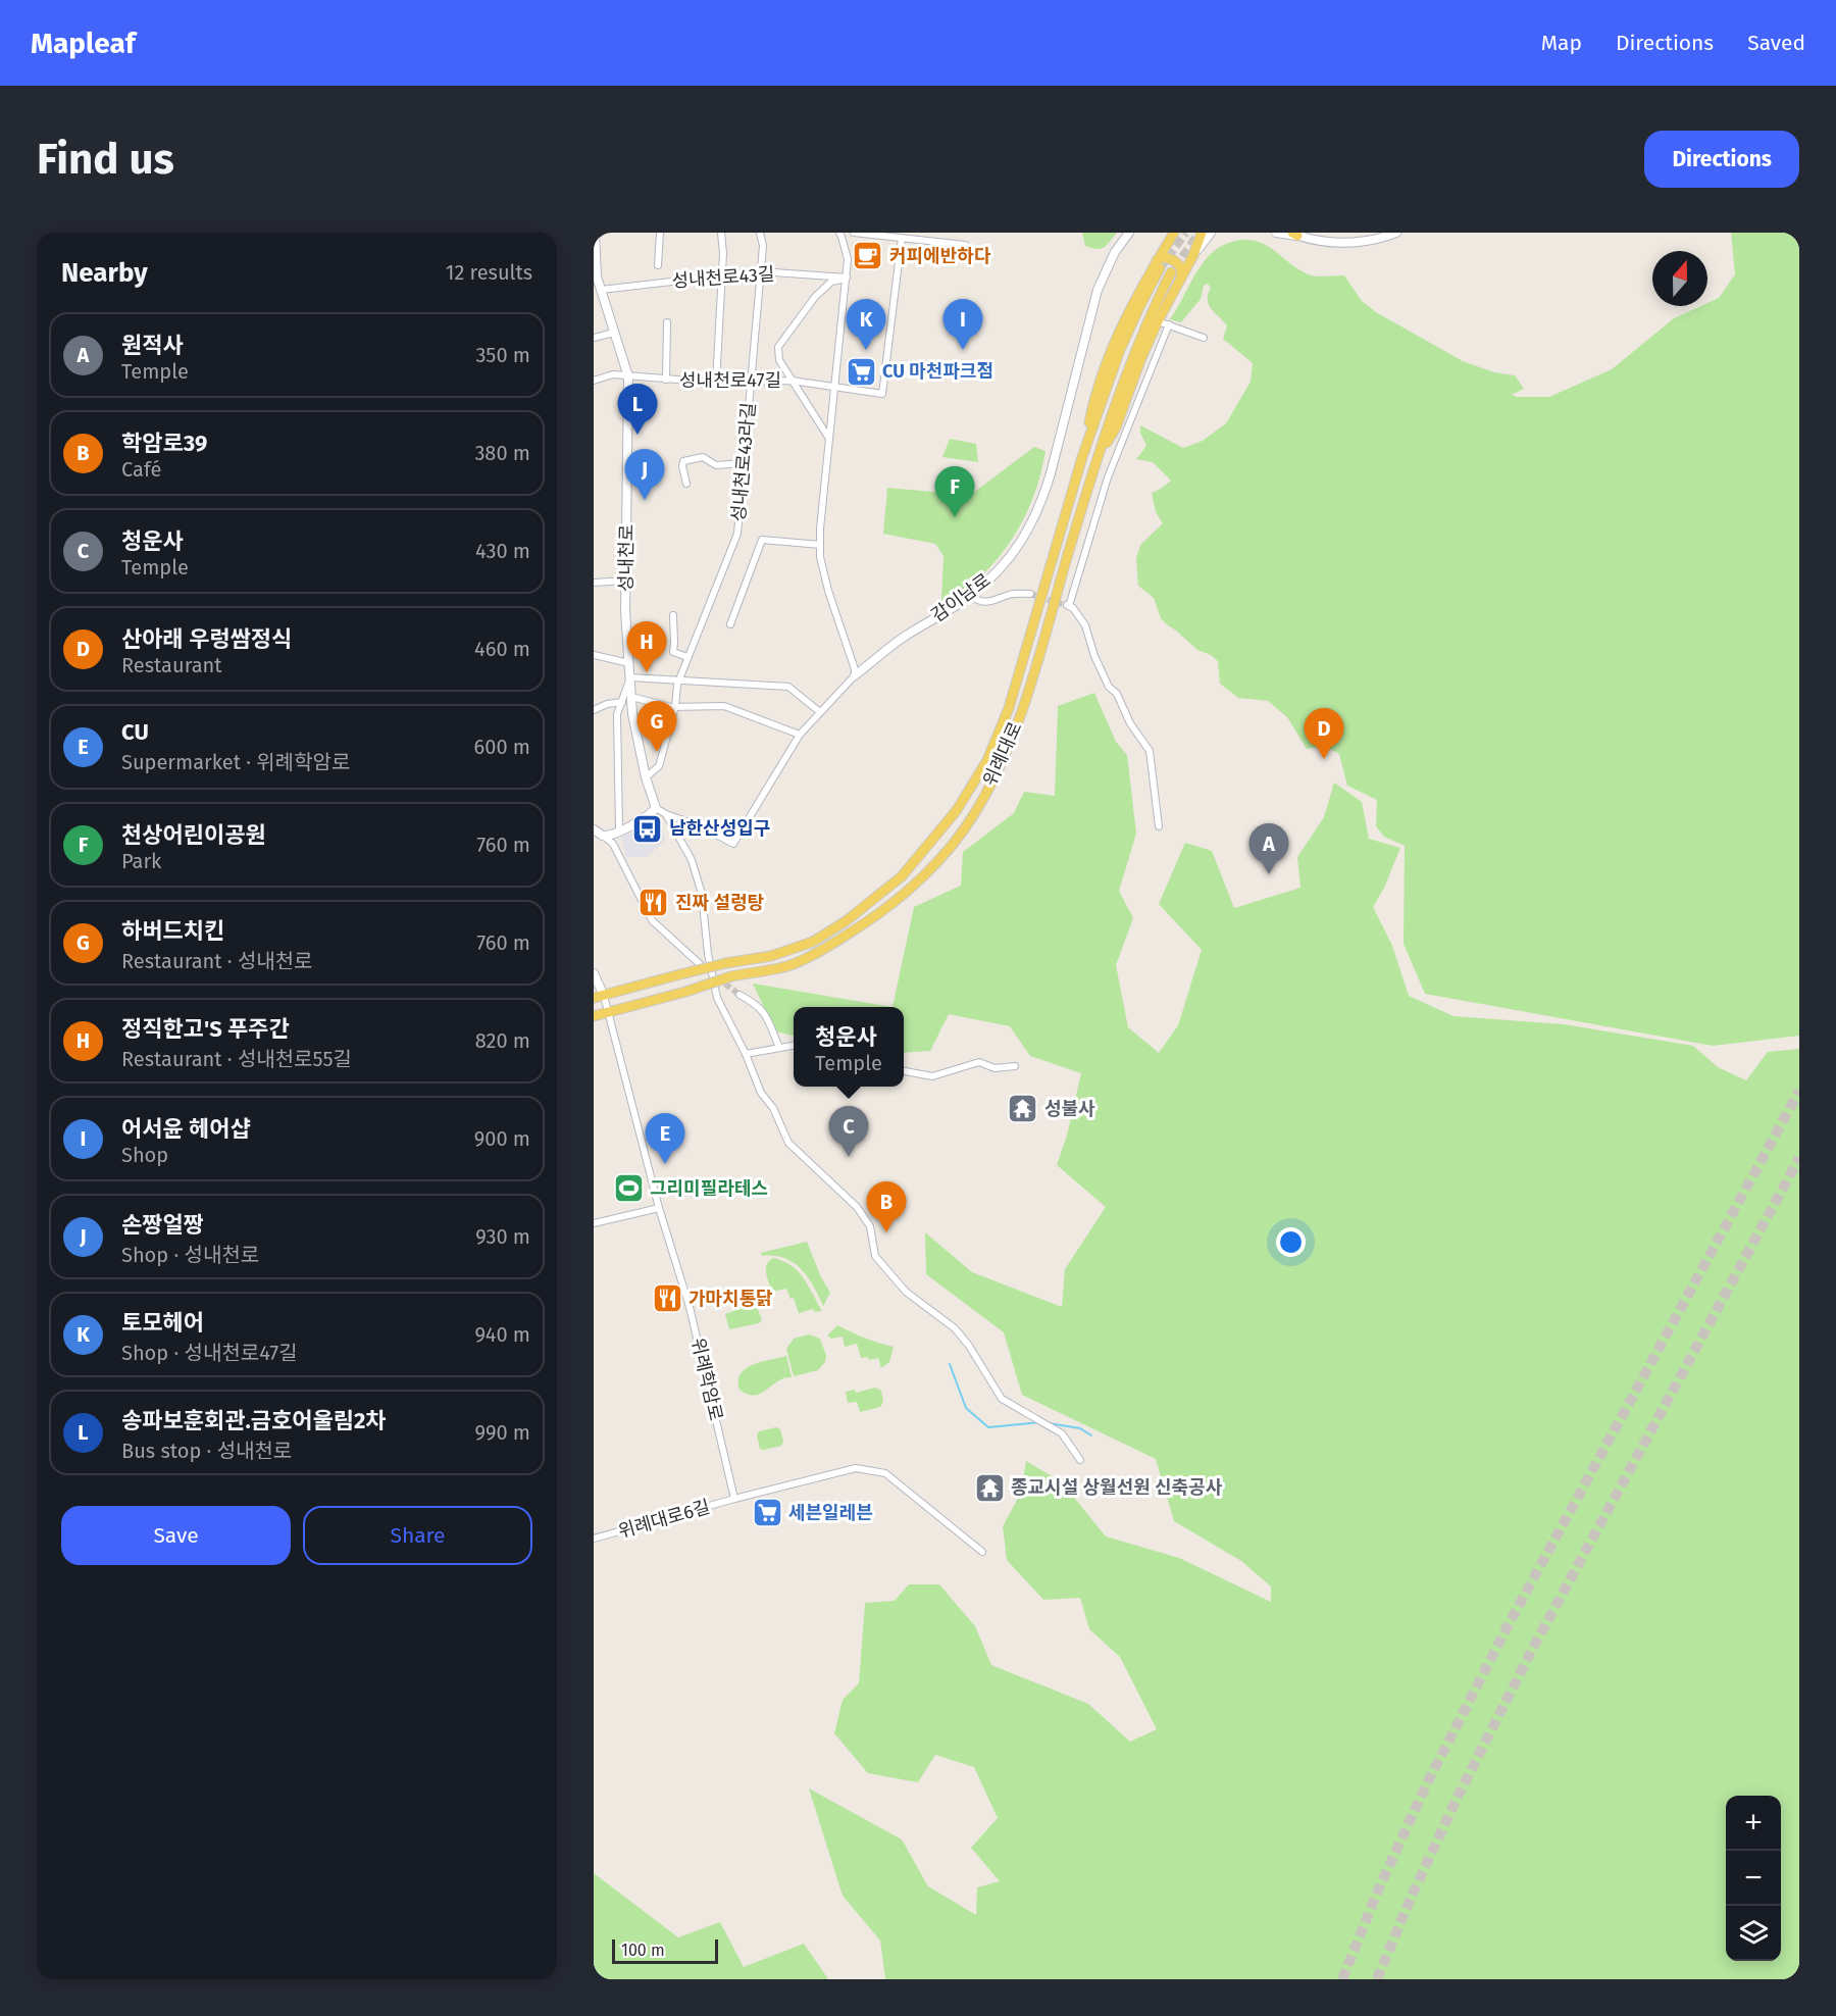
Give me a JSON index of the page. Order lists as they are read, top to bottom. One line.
{"streets":{"main road":["위례대로"],"street":["성내천로43길","성내천로47길","성내천로43라길","성내천로","감이남로","위례학암로","위례대로6길"]},"crossings":[["성내천로43길","성내천로43라길"],["성내천로43길","성내천로"],["성내천로47길","성내천로43라길"],["성내천로47길","성내천로"],["위례대로","위례학암로"],["위례학암로","위례대로6길"]],"places":{"cafe":["커피에반하다"],"supermarket":["CU 마천파크점","세븐일레븐"],"bus stop":["남한산성입구"],"restaurant":["진짜 설렁탕","가마치통닭"],"temple":["성불사","종교시설 상월선원 신축공사"],"sports":["그리미필라테스"]},"scale_bar":"100 m","north":"top","page":{"header":"Mapleaf","nav":["Map","Directions","Saved"],"buttons":["Directions",["Save","Share"]],"title":"Find us","heading":["Nearby","12 results"],"pins":["I","K","L","J","F","H","G","D","A","C","E","B"],"list":[{"mark":"A","name":"원적사","note":"Temple","value":"350 m"},{"mark":"B","name":"학암로39","note":"Café","value":"380 m"},{"mark":"C","name":"청운사","note":"Temple","value":"430 m"},{"mark":"D","name":"산아래 우렁쌈정식","note":"Restaurant","value":"460 m"},{"mark":"E","name":"CU","note":"Supermarket · 위례학암로","value":"600 m"},{"mark":"F","name":"천상어린이공원","note":"Park","value":"760 m"},{"mark":"G","name":"하버드치킨","note":"Restaurant · 성내천로","value":"760 m"},{"mark":"H","name":"정직한고'S 푸주간","note":"Restaurant · 성내천로55길","value":"820 m"},{"mark":"I","name":"어서윤 헤어샵","note":"Shop","value":"900 m"},{"mark":"J","name":"손짱얼짱","note":"Shop · 성내천로","value":"930 m"},{"mark":"K","name":"토모헤어","note":"Shop · 성내천로47길","value":"940 m"},{"mark":"L","name":"송파보훈회관.금호어울림2차","note":"Bus stop · 성내천로","value":"990 m"}],"popup":["청운사","Temple"],"map_buttons":["+","−"],"scale":"100 m"}}
